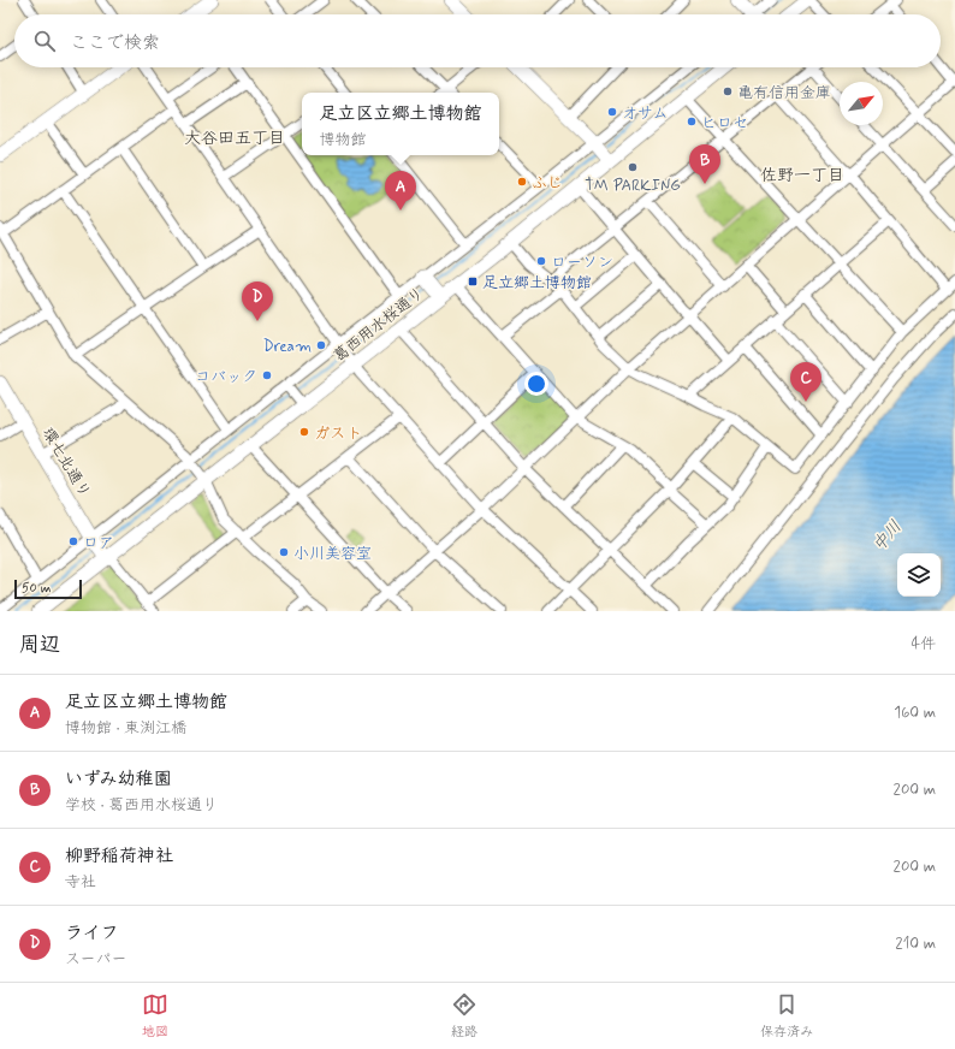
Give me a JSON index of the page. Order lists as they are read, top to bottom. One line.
{"streets":{"street":["葛西用水桜通り","環七北通り"]},"crossings":[["葛西用水桜通り","環七北通り"]],"districts":["大谷田五丁目","佐野一丁目"],"water":["中川"],"places":{"other":["亀有信用金庫","オサム","ヒロセ","TM PARKING","ふじ","ローソン","Dream","コバック","ガスト","ロア","小川美容室"],"transit":["足立郷土博物館"]},"scale_bar":"50 m","north":"top right","page":{"search":"ここで検索","popup":["足立区立郷土博物館","博物館"],"pins":["B","A","D","C"],"scale":"50 m","heading":["周辺","4件"],"list":[{"mark":"A","name":"足立区立郷土博物館","note":"博物館 · 東渕江橋","value":"160 m"},{"mark":"B","name":"いずみ幼稚園","note":"学校 · 葛西用水桜通り","value":"200 m"},{"mark":"C","name":"柳野稲荷神社","note":"寺社","value":"200 m"},{"mark":"D","name":"ライフ","note":"スーパー","value":"210 m"}],"nav":["地図","経路","保存済み"]}}
